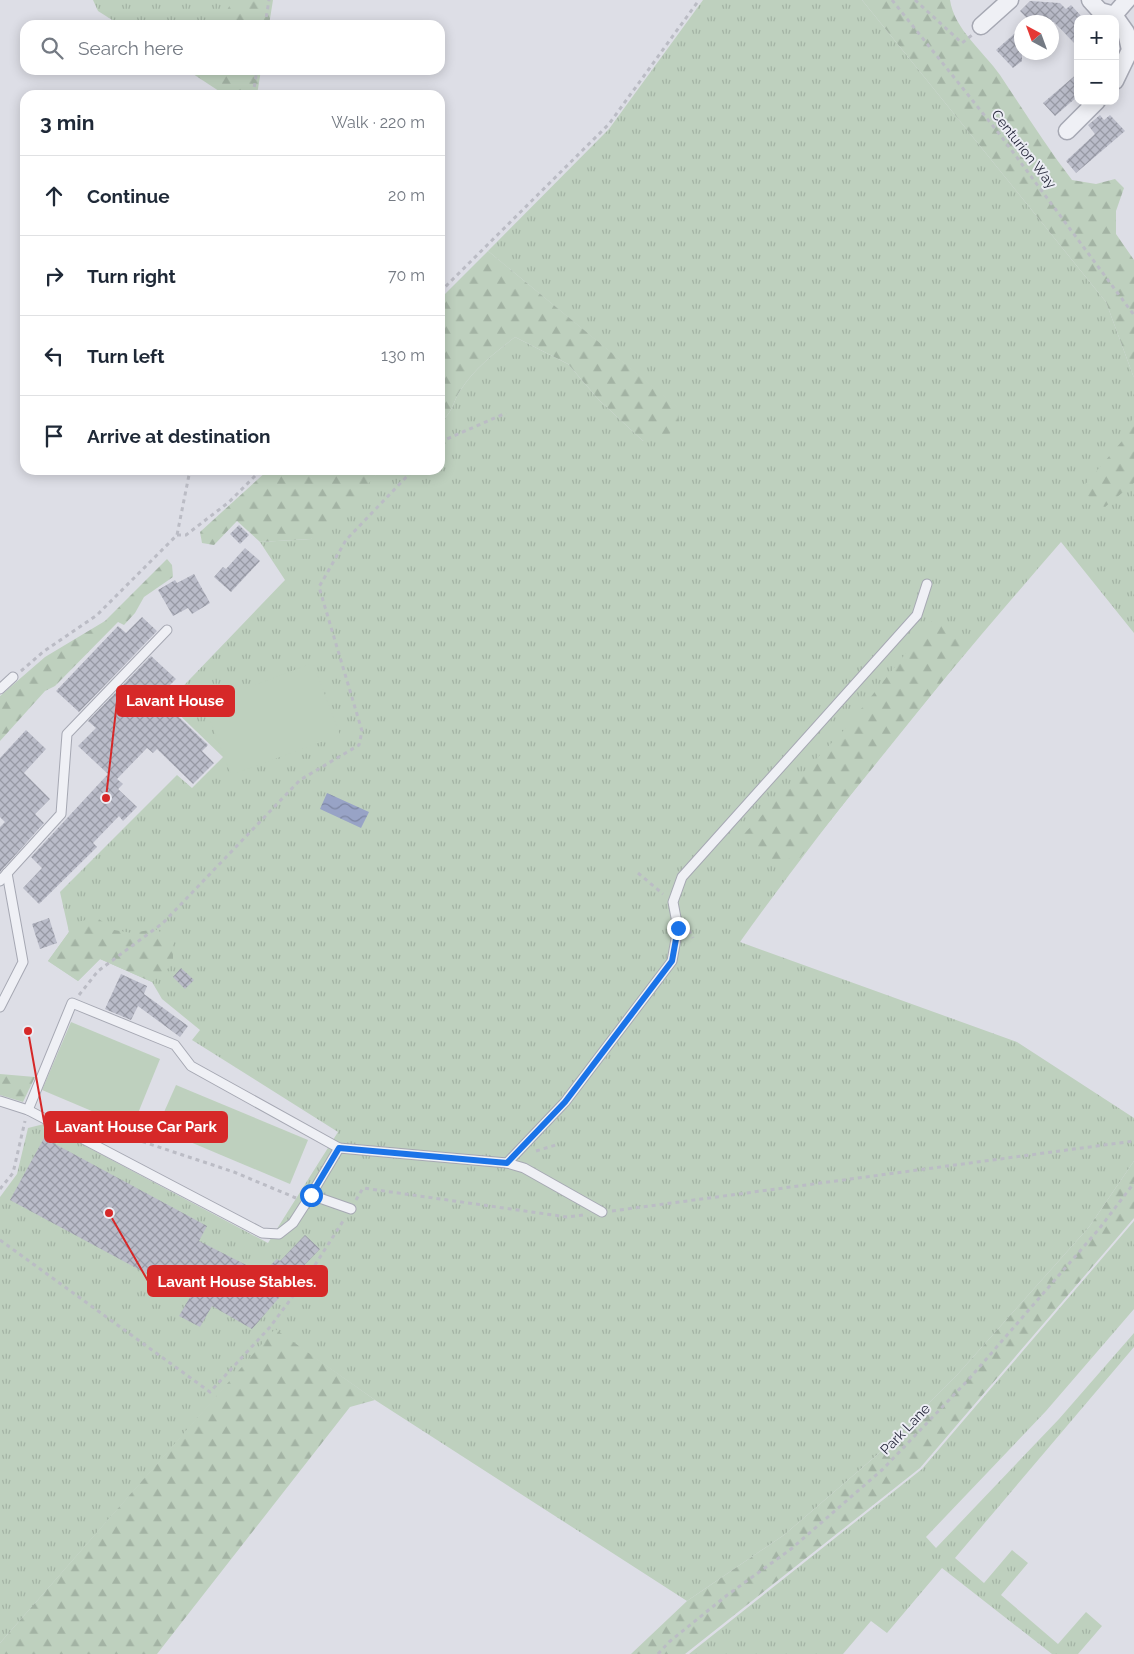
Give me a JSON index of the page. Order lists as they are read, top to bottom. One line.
{"streets":{"path":["Centurion Way","Park Lane"]},"places":["Lavant House","Lavant House Car Park","Lavant House Stables."],"north":"top left","page":{"map_buttons":["+","−"],"search":"Search here","heading":["3 min","Walk · 220 m"],"list":[["Continue","20 m"],["Turn right","70 m"],["Turn left","130 m"],"Arrive at destination"]}}
